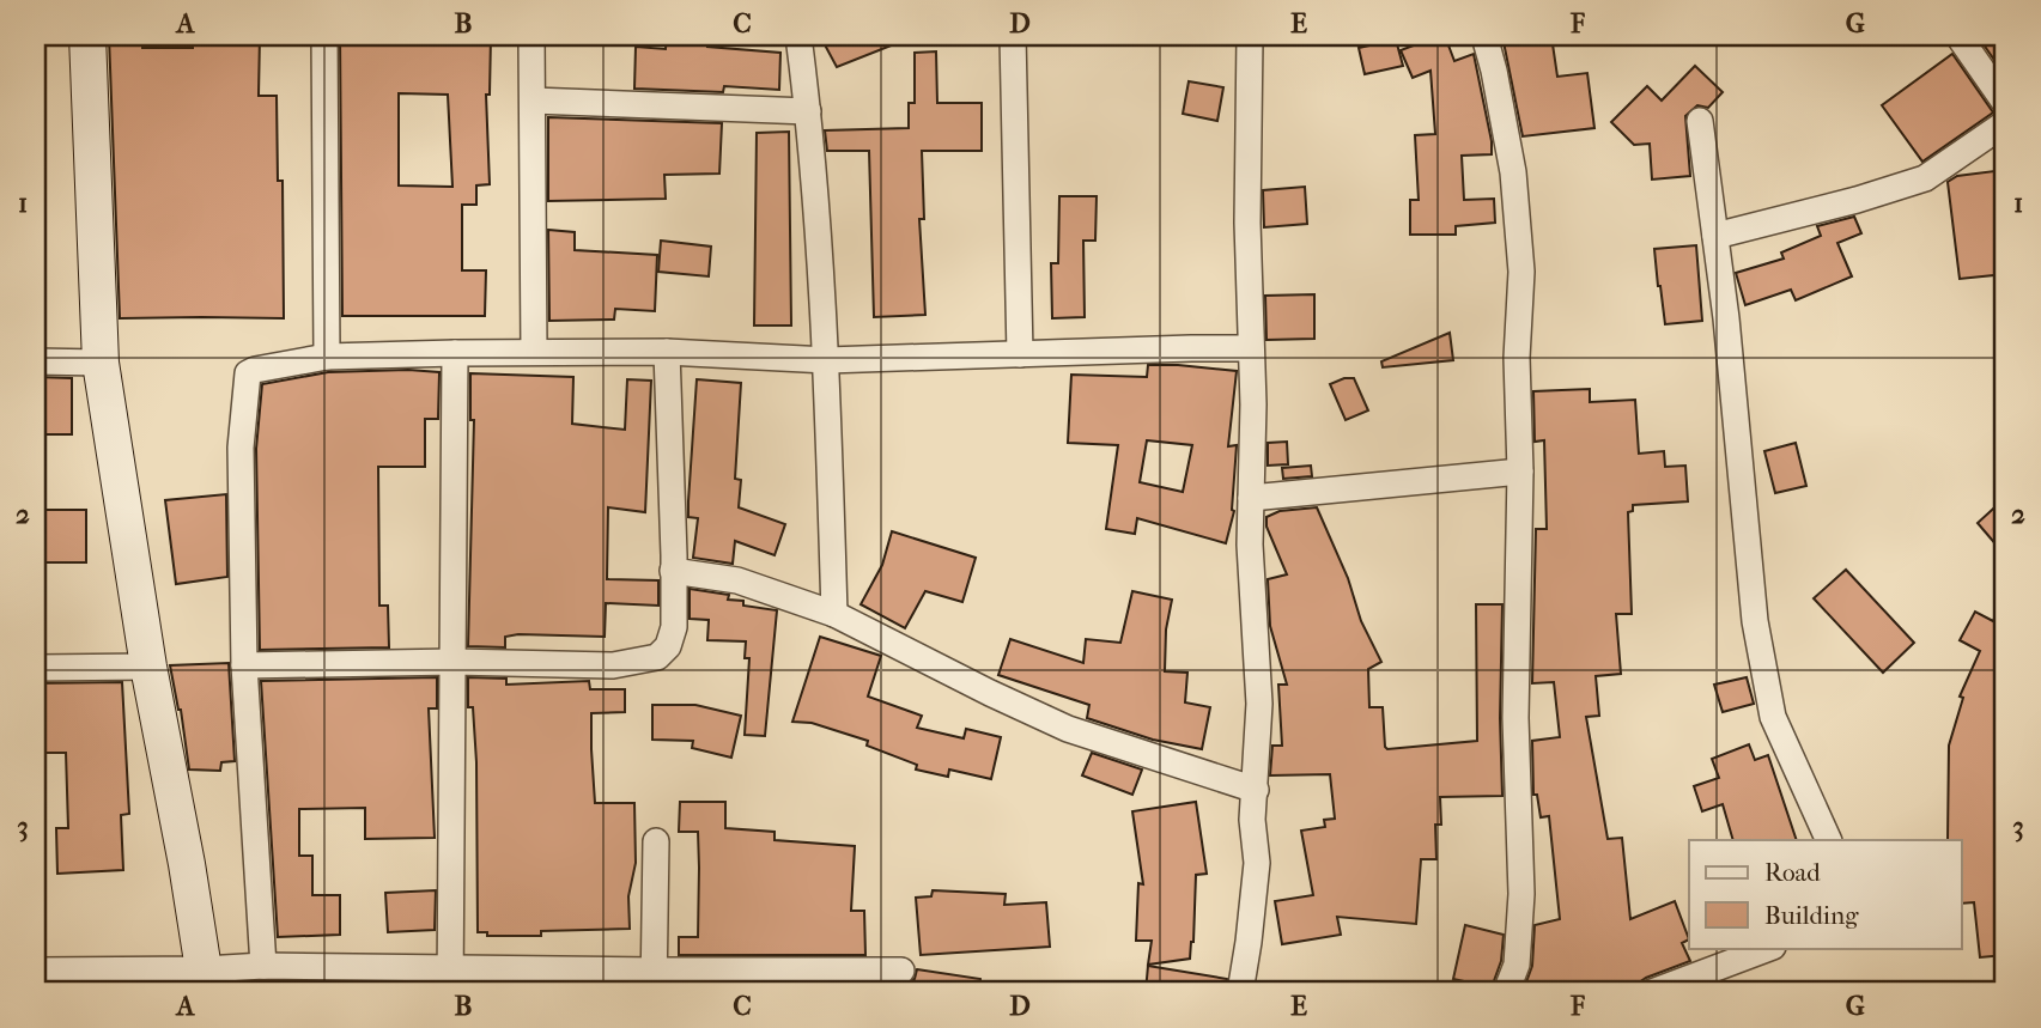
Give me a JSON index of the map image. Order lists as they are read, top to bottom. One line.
{"legend":["Road","Building"],"grid":{"columns":["A","B","C","D","E","F","G"],"rows":["1","2","3"]}}
